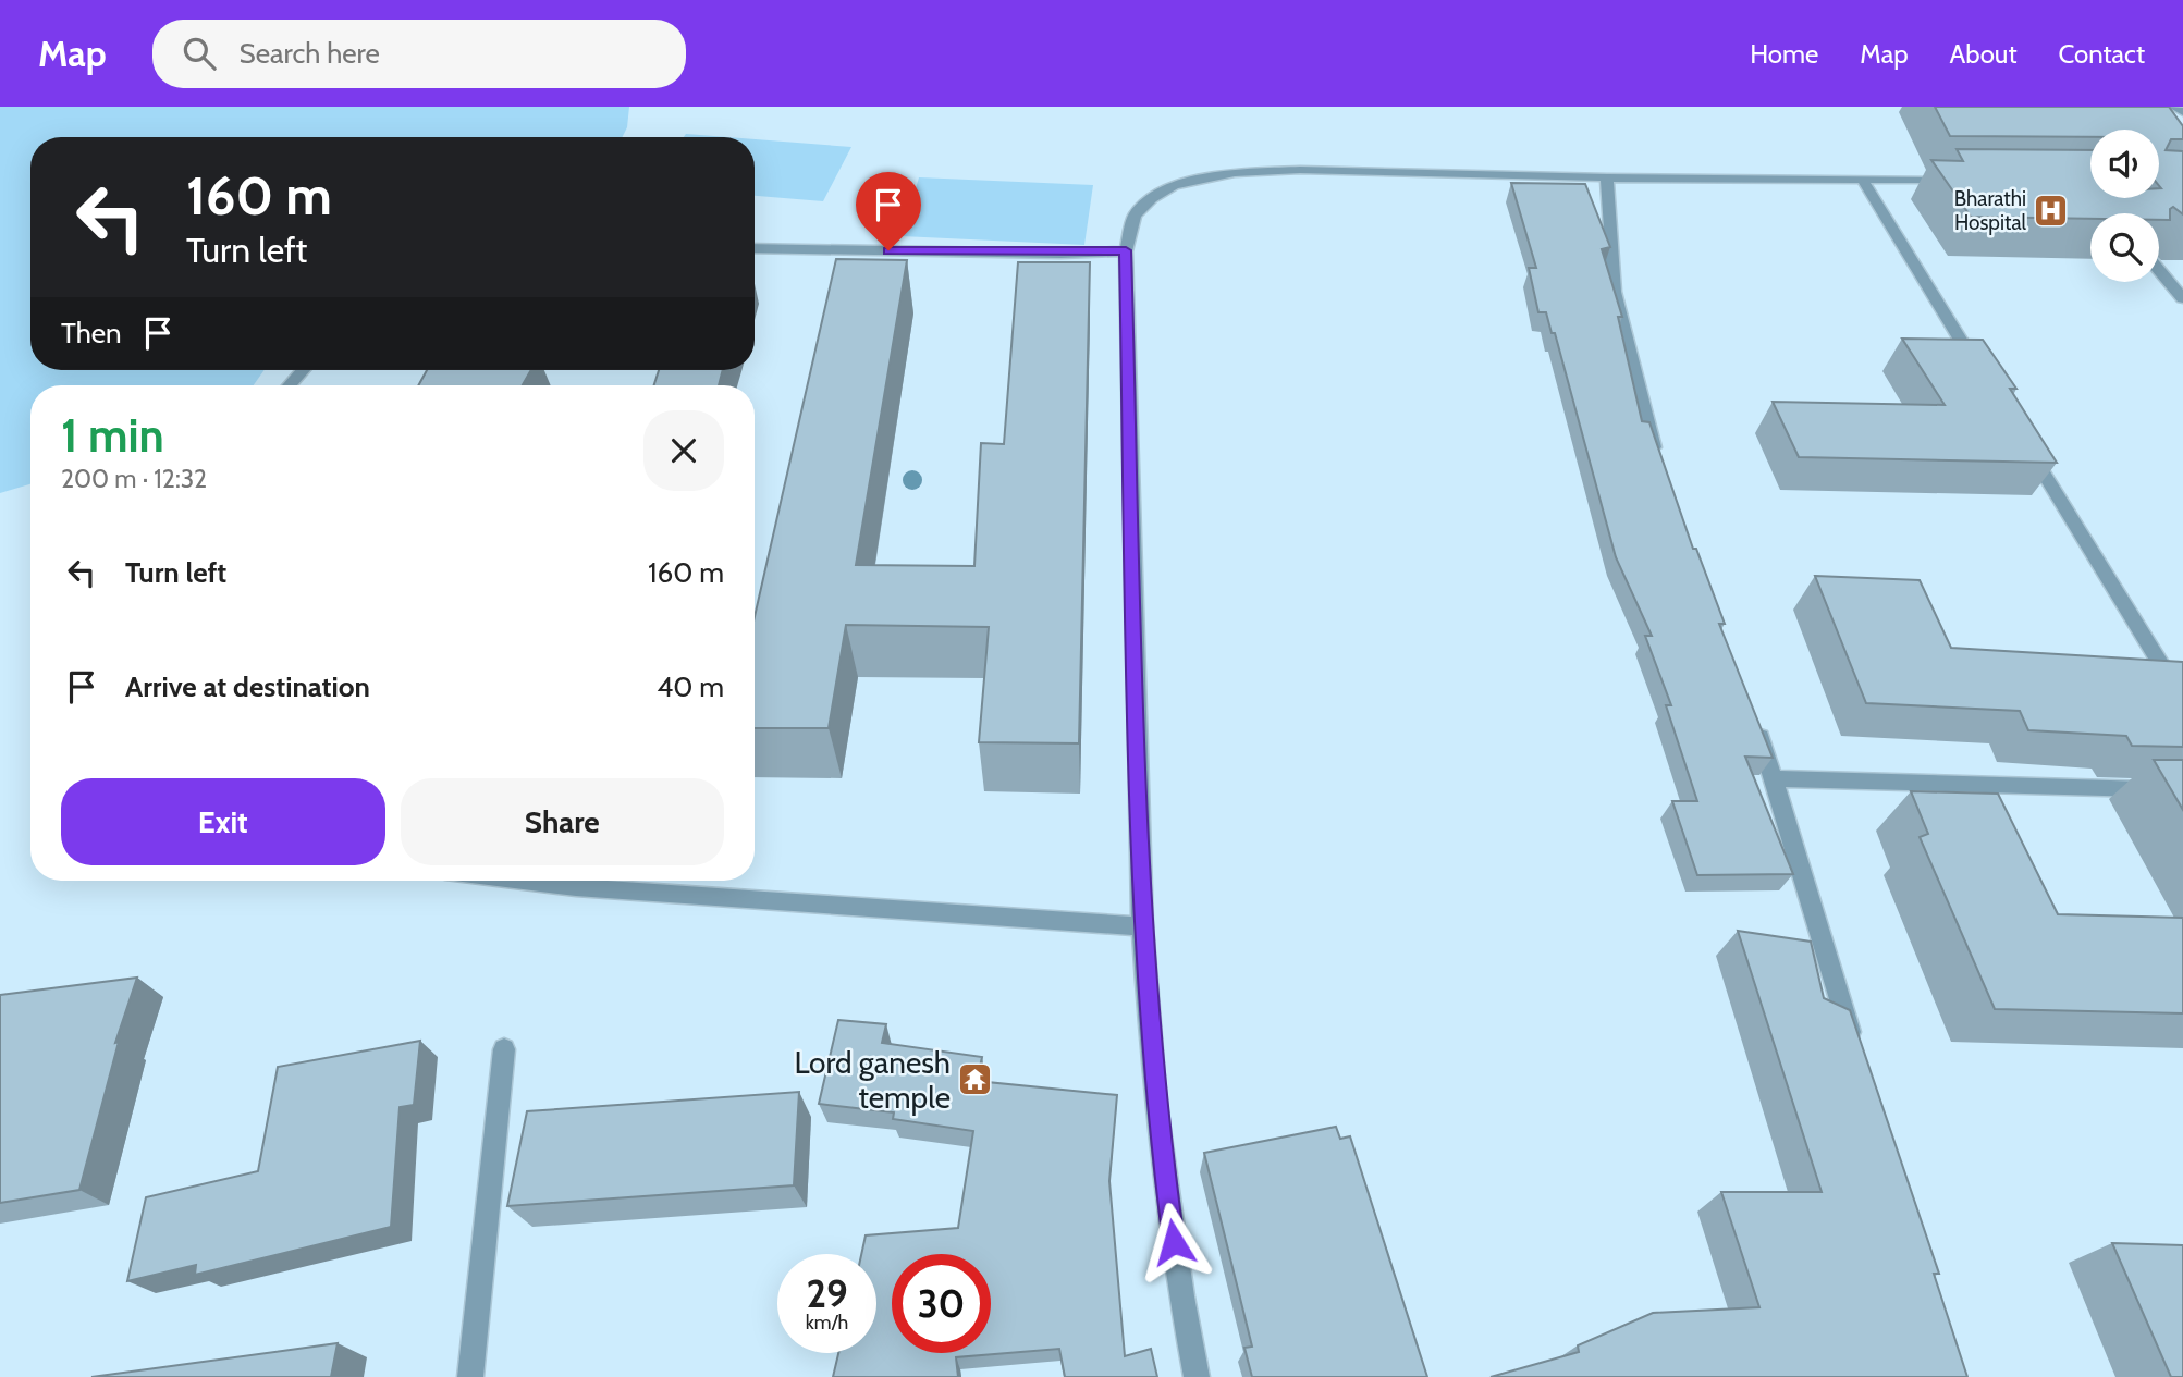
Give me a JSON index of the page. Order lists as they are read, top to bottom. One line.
{"places":{"hospital":["Bharathi Hospital"],"temple":["Lord ganesh temple"]},"page":{"header":"Map","search":"Search here","nav":["Home","Map","About","Contact"],"turn":["160 m","Turn left"],"then":"Then","heading":["1 min","200 m · 12:32"],"list":[{"name":"Turn left","value":"160 m"},{"name":"Arrive at destination","value":"40 m"}],"buttons":["Exit","Share"],"speed":"29 km/h","limit":"30"}}
